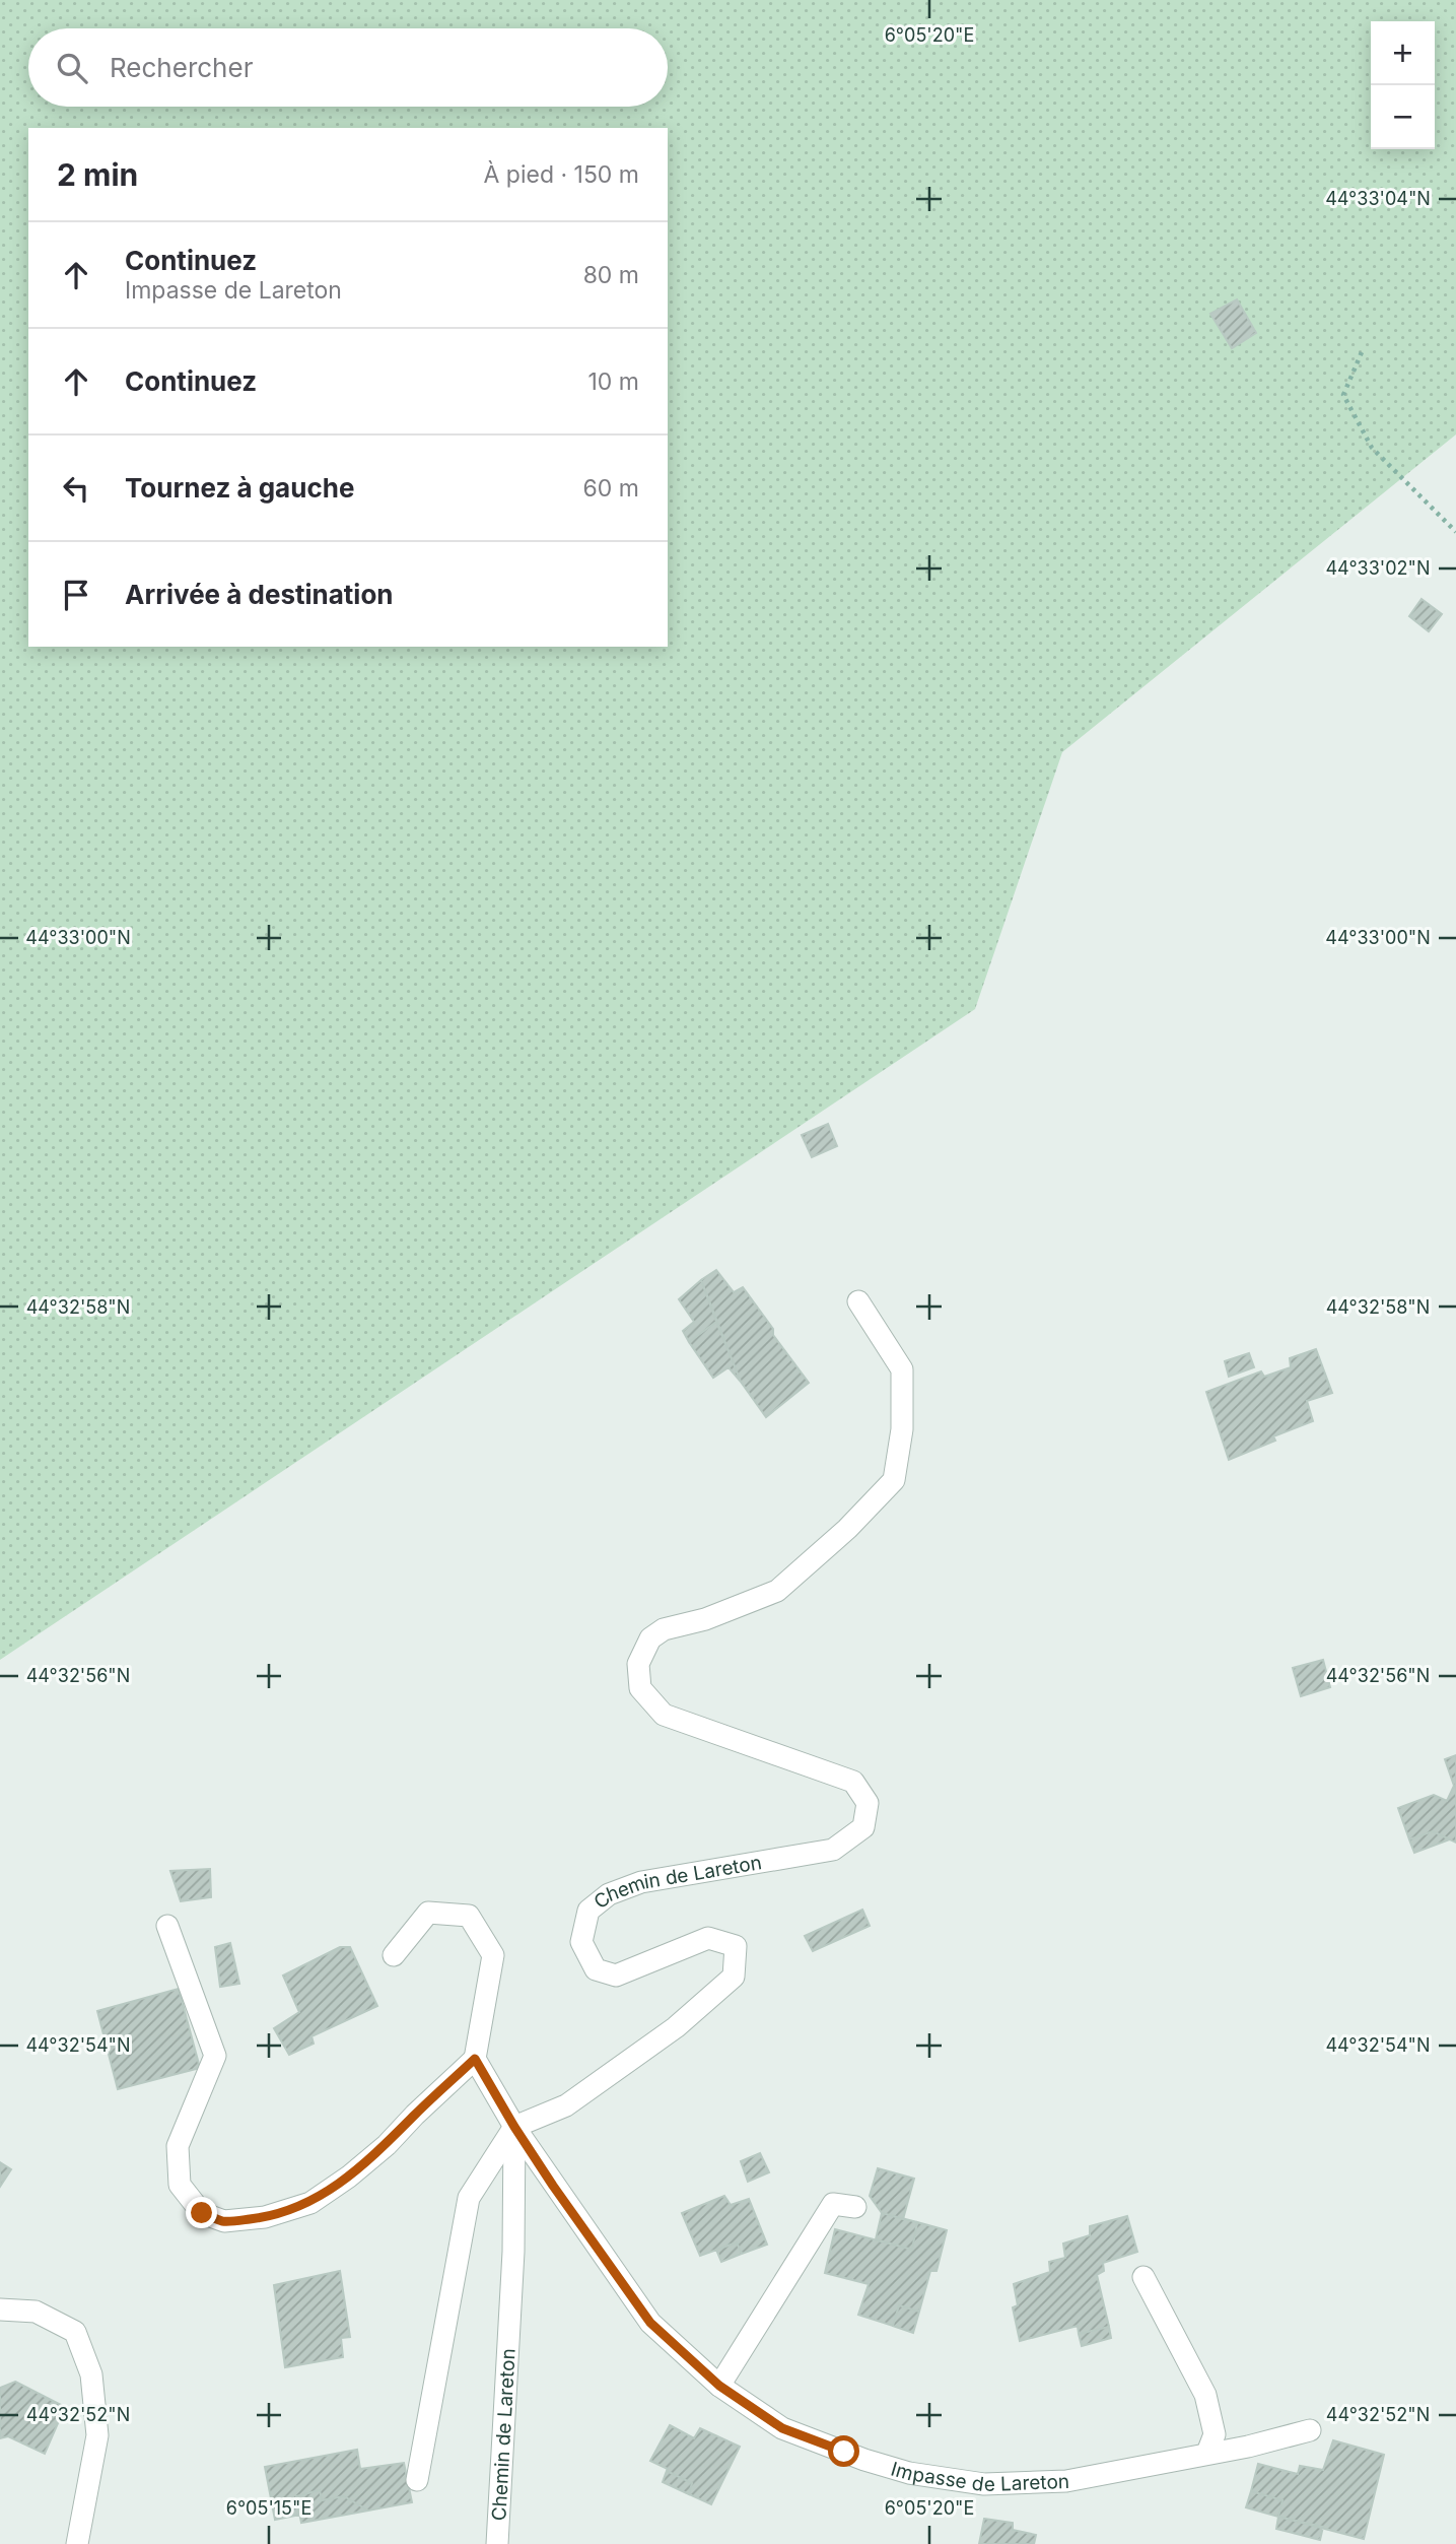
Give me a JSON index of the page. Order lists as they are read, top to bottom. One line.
{"streets":{"street":["Chemin de Lareton","Impasse de Lareton"]},"crossings":[["Chemin de Lareton","Impasse de Lareton"]],"page":{"map_buttons":["+","−"],"search":"Rechercher","heading":["2 min","À pied · 150 m"],"list":[["Continuez","Impasse de Lareton","80 m"],["Continuez","10 m"],["Tournez à gauche","60 m"],"Arrivée à destination"]},"coordinates":["6°05'20\"E","44°33'04\"N","44°33'02\"N","44°33'00\"N","44°32'58\"N","44°32'56\"N","44°32'54\"N","44°32'52\"N","6°05'15\"E"]}
